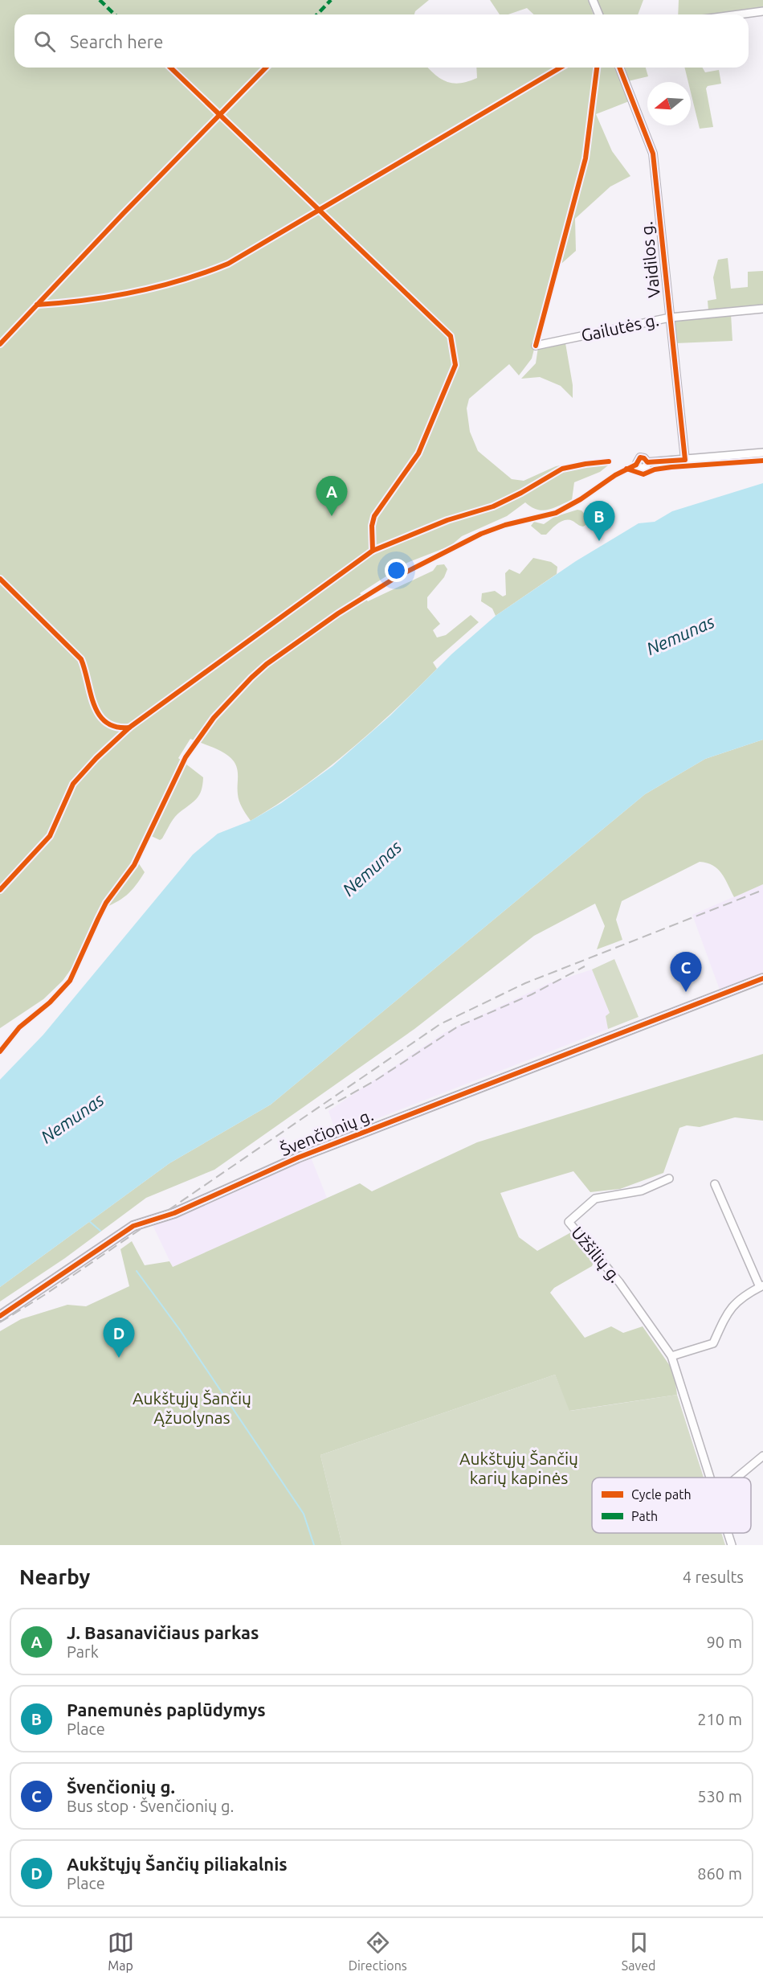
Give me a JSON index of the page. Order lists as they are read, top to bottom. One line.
{"streets":{"street":["Vaidilos g.","Gailutės g.","Švenčionių g.","Užšilių g."]},"crossings":[["Vaidilos g.","Gailutės g."]],"water":["Nemunas"],"parks":["Aukštųjų Šančių Ąžuolynas","Aukštųjų Šančių karių kapinės"],"legend":["Cycle path","Path"],"north":"left","page":{"search":"Search here","pins":["A","B","C","D"],"heading":["Nearby","4 results"],"list":[{"mark":"A","name":"J. Basanavičiaus parkas","note":"Park","value":"90 m"},{"mark":"B","name":"Panemunės paplūdymys","note":"Place","value":"210 m"},{"mark":"C","name":"Švenčionių g.","note":"Bus stop · Švenčionių g.","value":"530 m"},{"mark":"D","name":"Aukštųjų Šančių piliakalnis","note":"Place","value":"860 m"}],"nav":["Map","Directions","Saved"]}}
